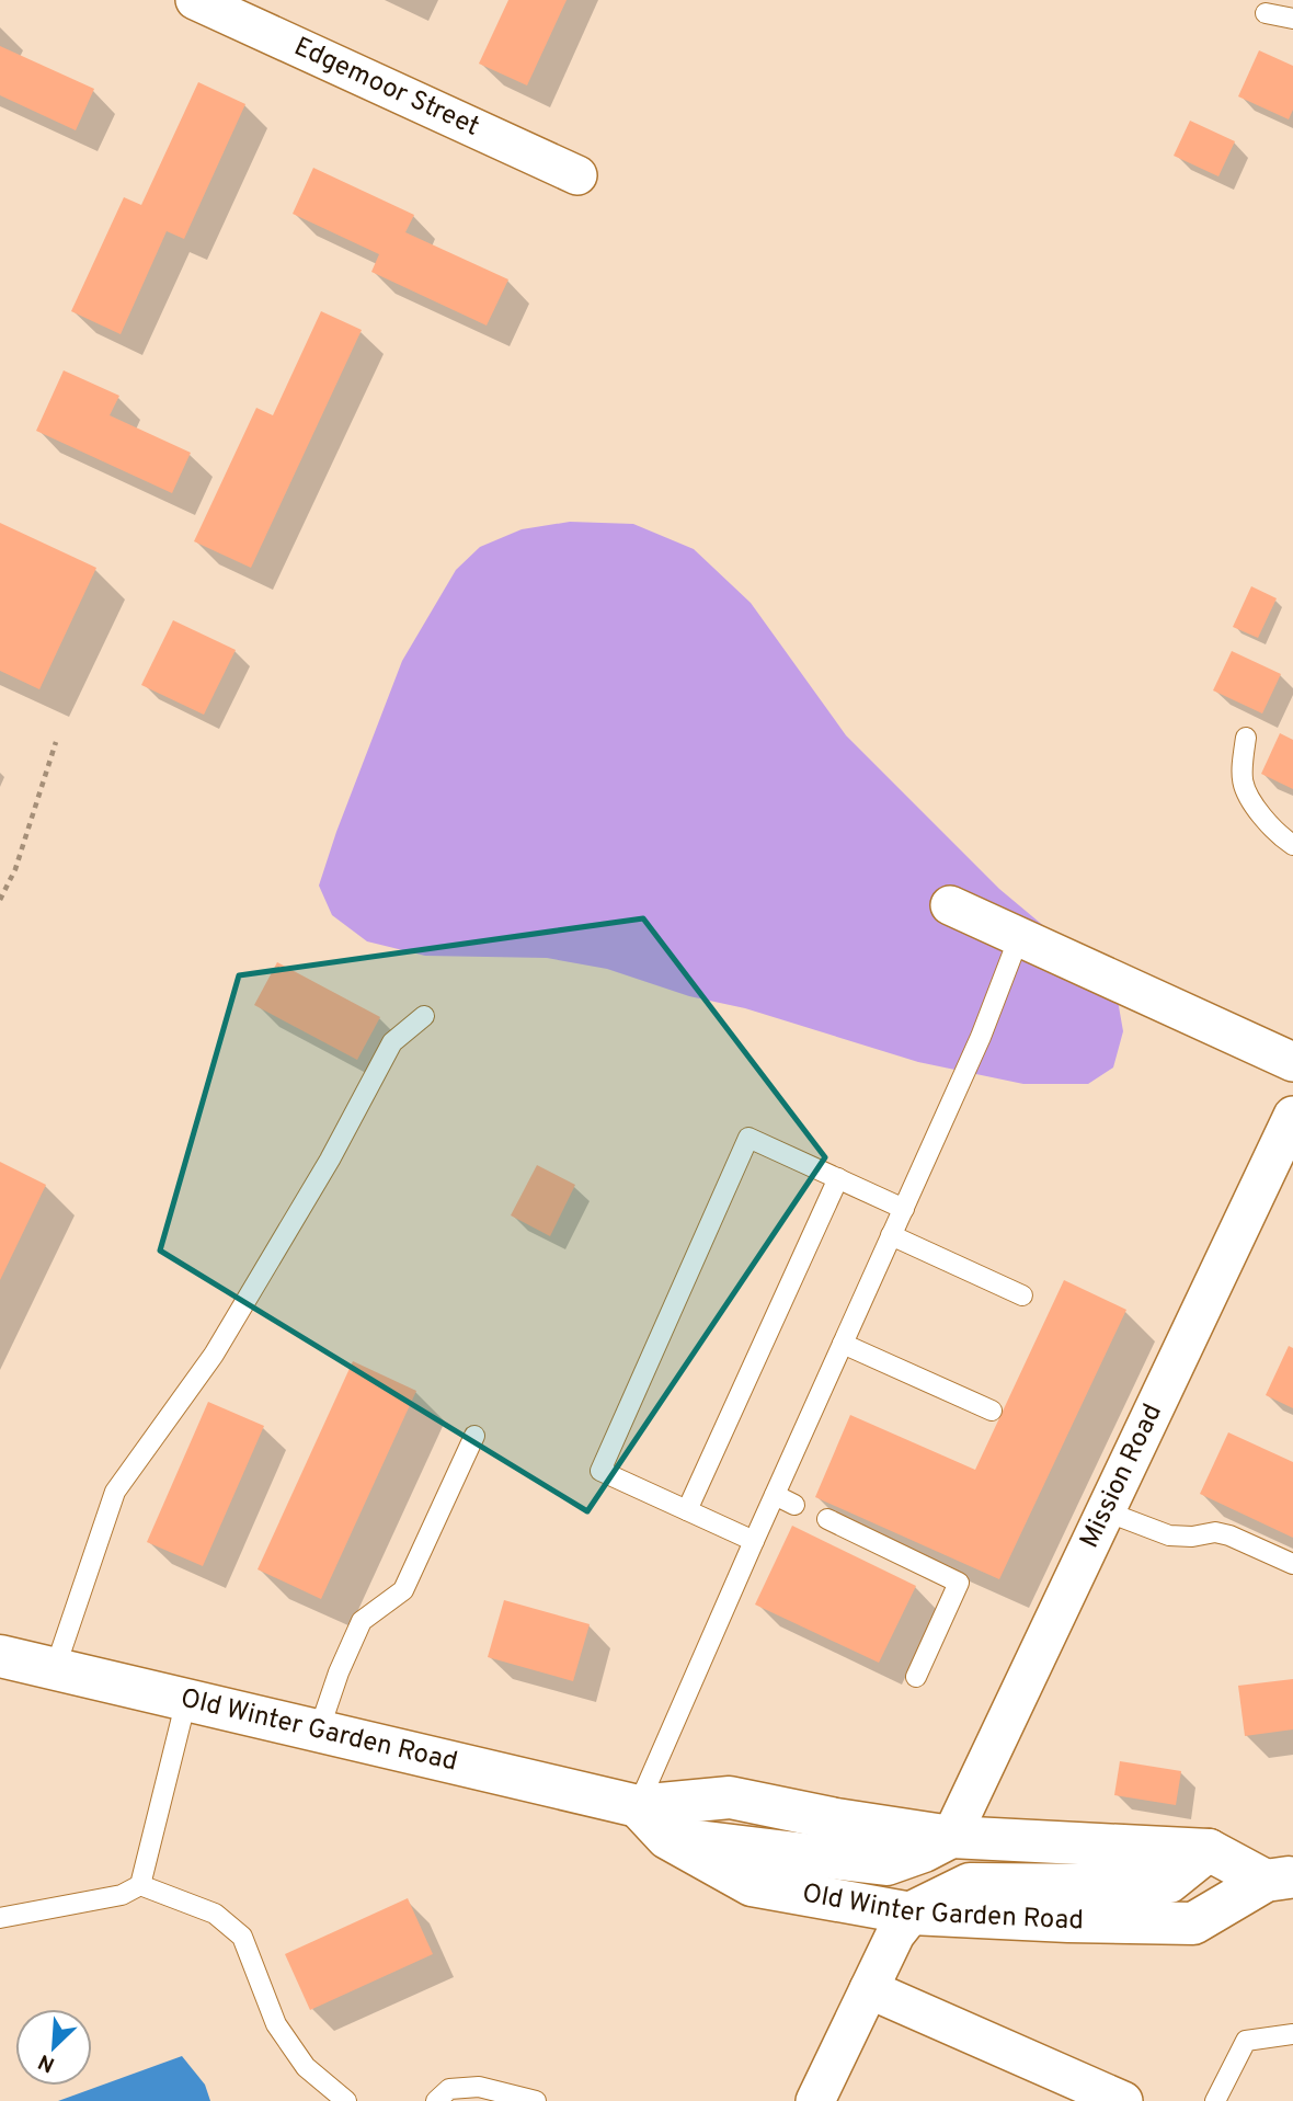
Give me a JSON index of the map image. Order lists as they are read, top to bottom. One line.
{"streets":{"main road":["Old Winter Garden Road"],"street":["Edgemoor Street","Mission Road"]},"crossings":[["Mission Road","Old Winter Garden Road"]],"north":"bottom left"}
